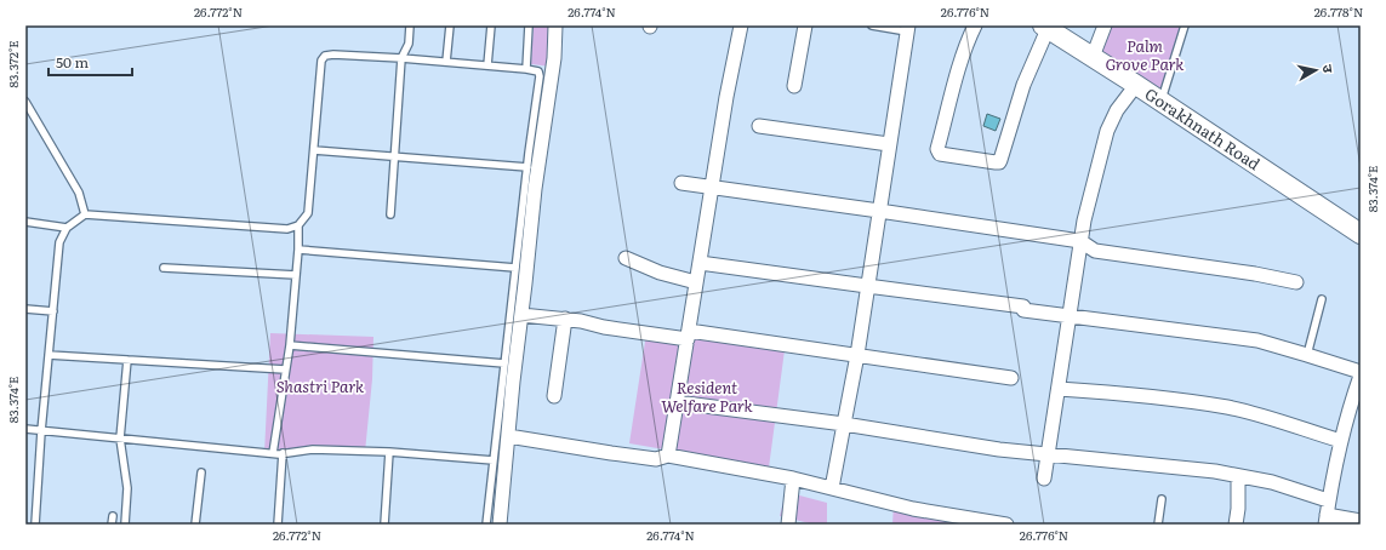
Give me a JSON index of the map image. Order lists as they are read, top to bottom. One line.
{"streets":{"main road":["Gorakhnath Road"]},"parks":["Palm Grove Park","Shastri Park","Resident Welfare Park"],"scale_bar":"50 m","north":"right","coordinates":["26.772°N","26.774°N","26.776°N","26.778°N","83.372°E","83.374°E"]}
